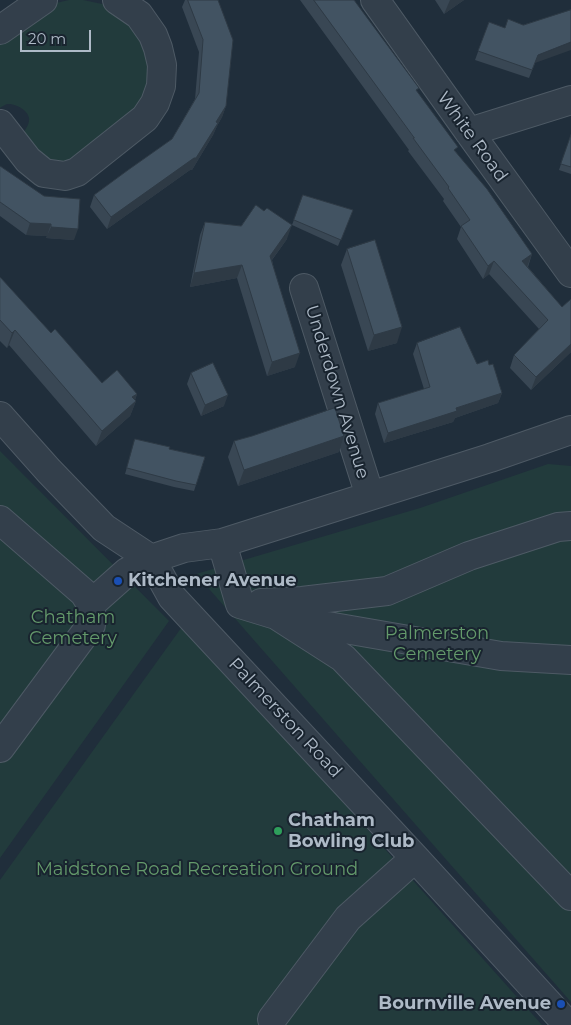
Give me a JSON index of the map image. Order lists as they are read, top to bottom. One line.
{"streets":{"street":["White Road","Underdown Avenue","Palmerston Road"]},"parks":["Chatham Cemetery","Palmerston Cemetery","Maidstone Road Recreation Ground"],"places":["Kitchener Avenue","Chatham Bowling Club","Bournville Avenue"],"scale_bar":"20 m"}
